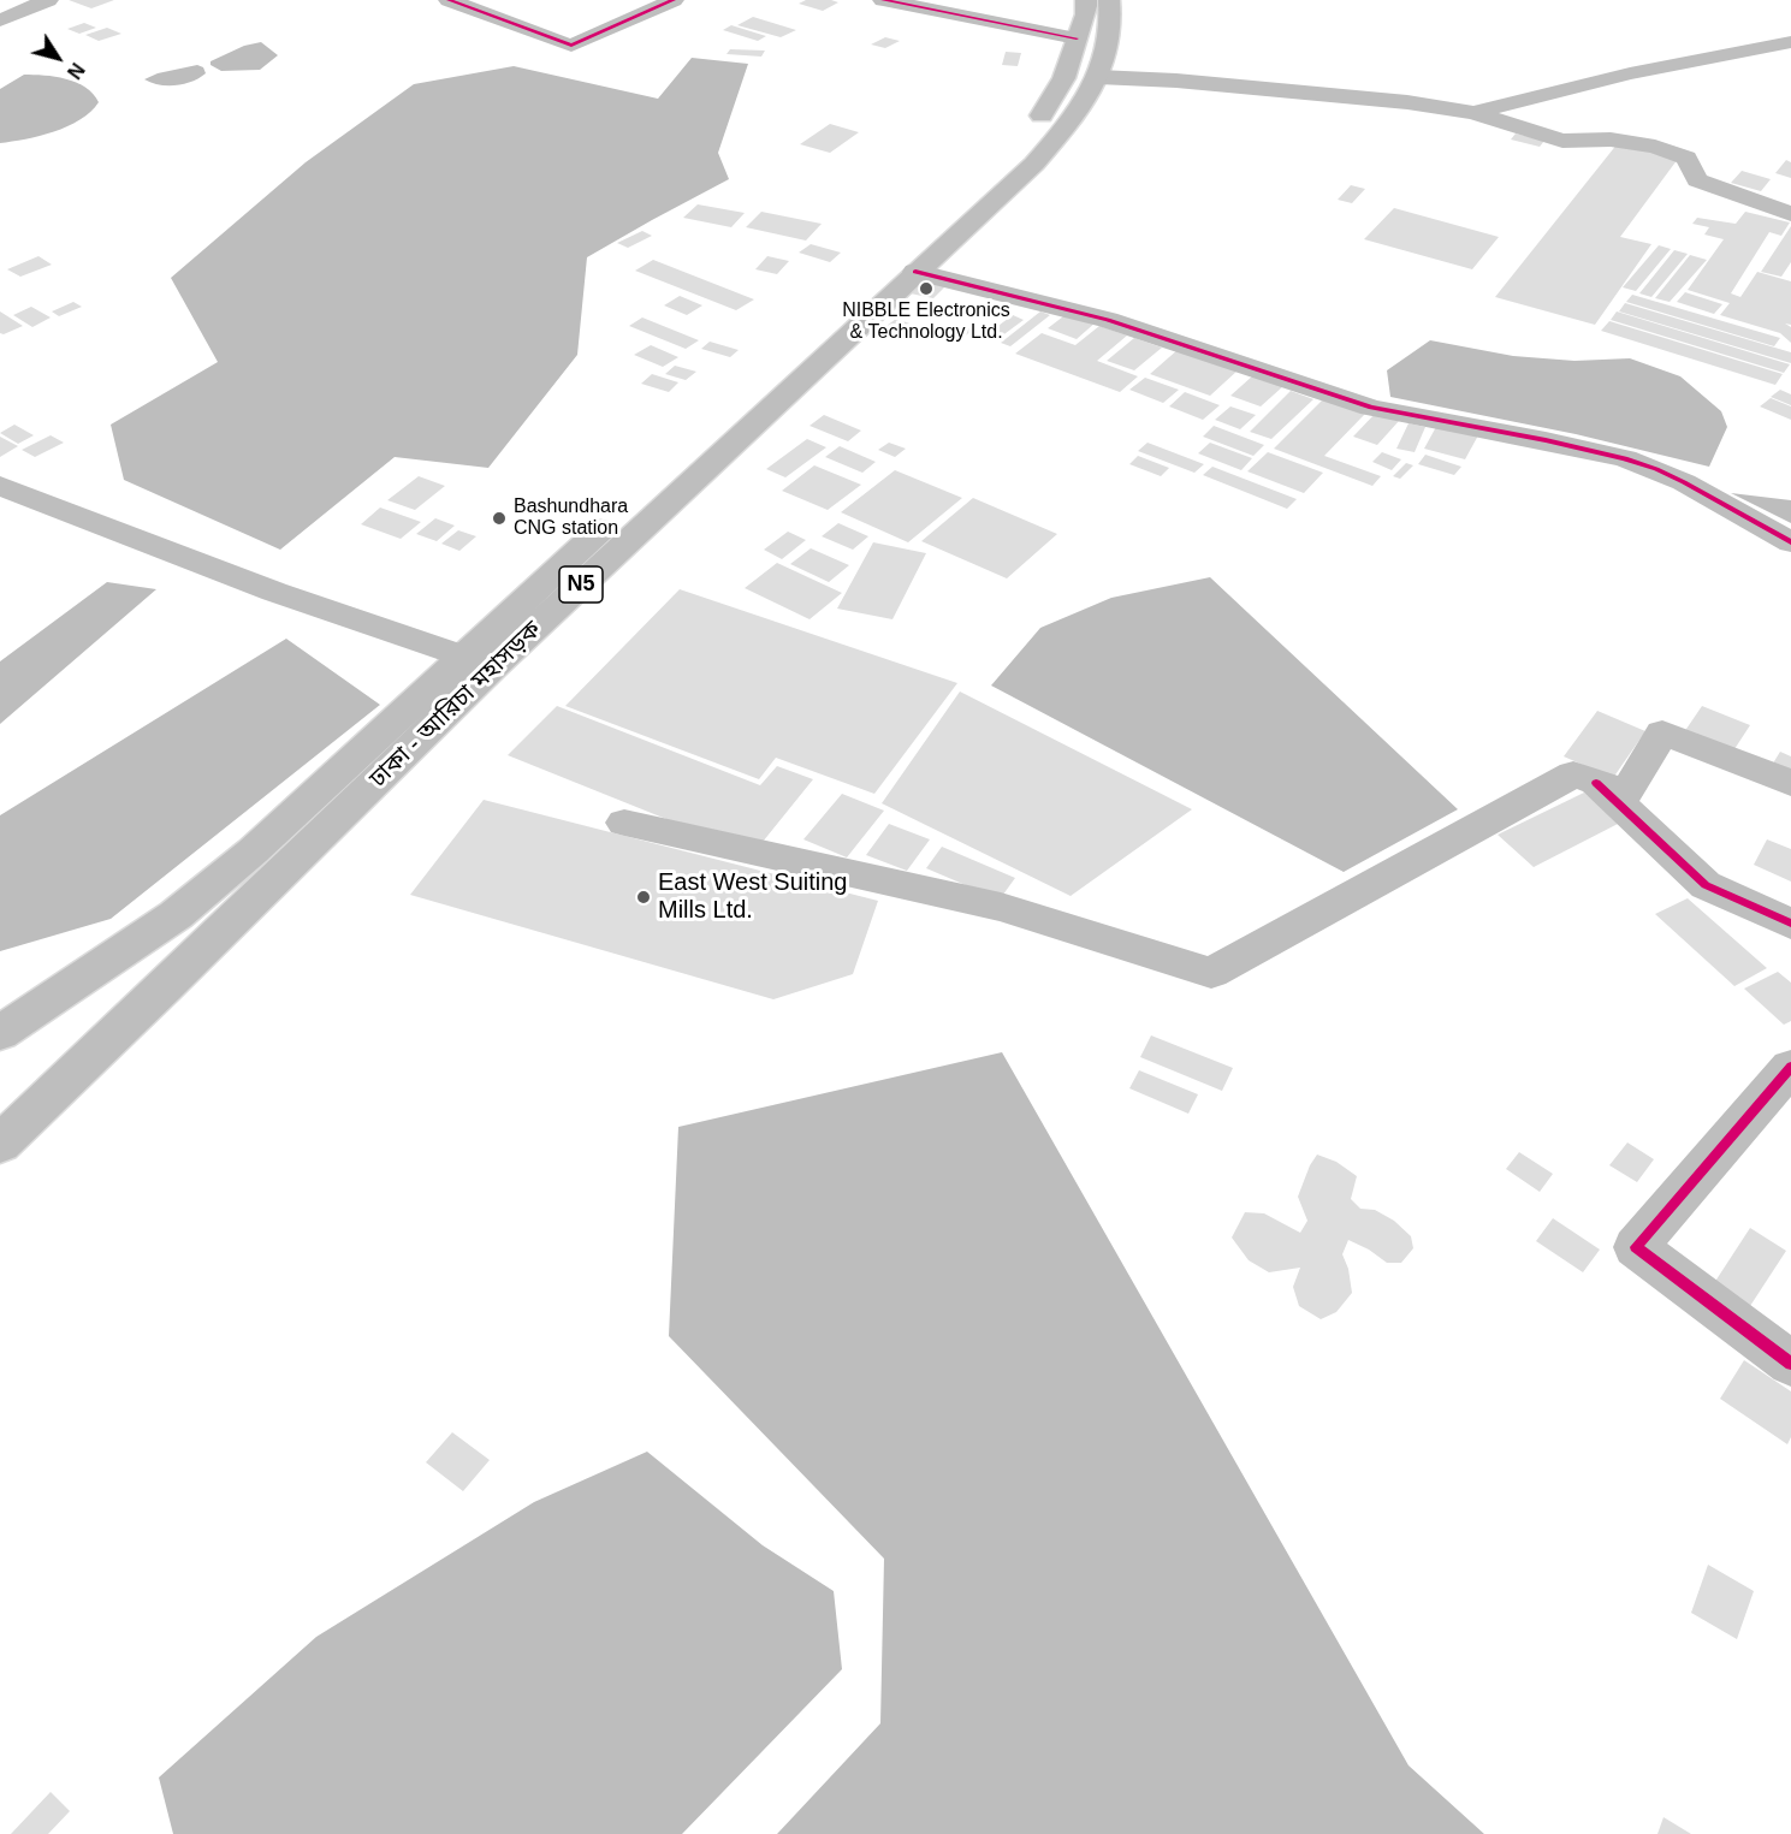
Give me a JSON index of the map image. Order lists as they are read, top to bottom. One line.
{"streets":{"main road":["N5","ঢাকা - আরিচা মহাসড়ক"]},"places":["NIBBLE Electronics & Technology Ltd.","Bashundhara CNG station","East West Suiting Mills Ltd."],"north":"bottom right"}
